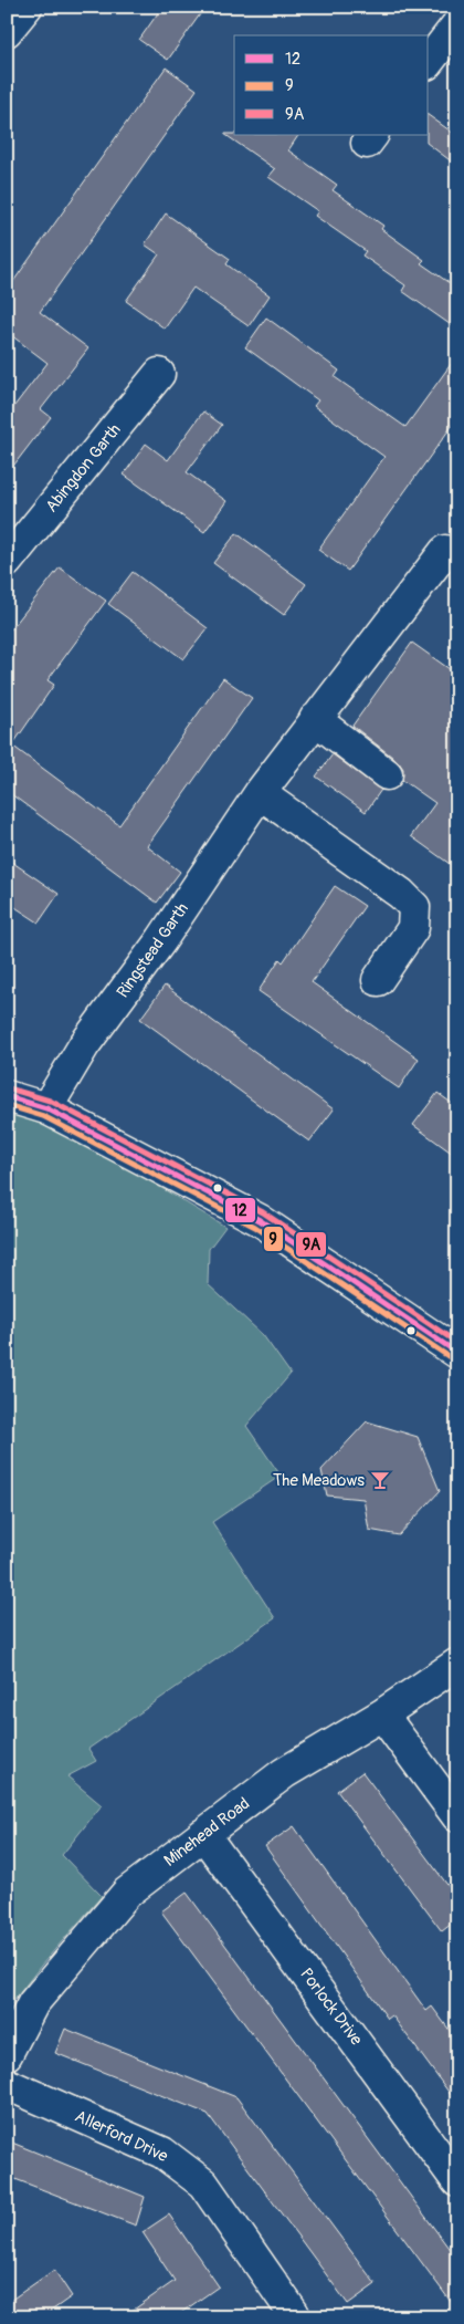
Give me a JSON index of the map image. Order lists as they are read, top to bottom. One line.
{"streets":{"street":["Abingdon Garth","Ringstead Garth","Minehead Road","Porlock Drive","Allerford Drive"]},"crossings":[["Minehead Road","Porlock Drive"]],"places":{"bar":["The Meadows"]},"lines":["transit line 9A","transit line 12","transit line 9"],"legend":["12","9","9A"]}
